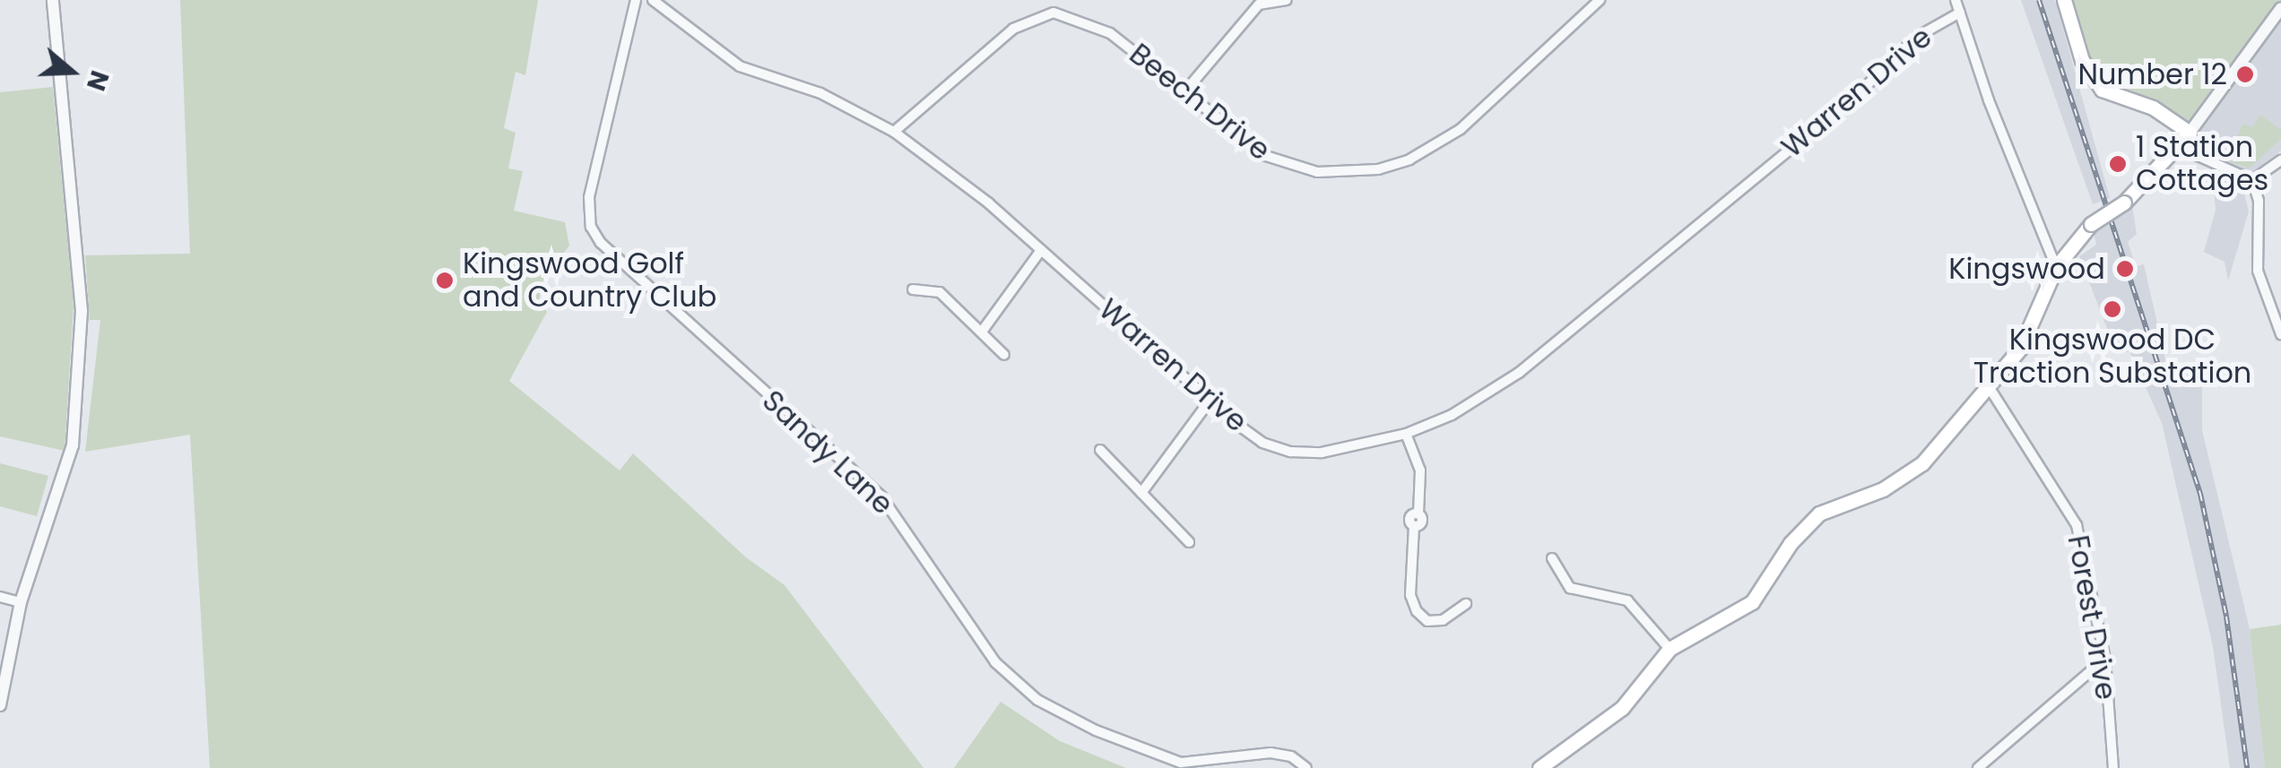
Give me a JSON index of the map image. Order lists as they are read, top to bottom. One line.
{"streets":{"street":["Warren Drive","Beech Drive","Sandy Lane","Forest Drive"]},"crossings":[["Warren Drive","Beech Drive"]],"places":["Number 12","1 Station Cottages","Kingswood","Kingswood Golf and Country Club","Kingswood DC Traction Substation"],"north":"right"}
